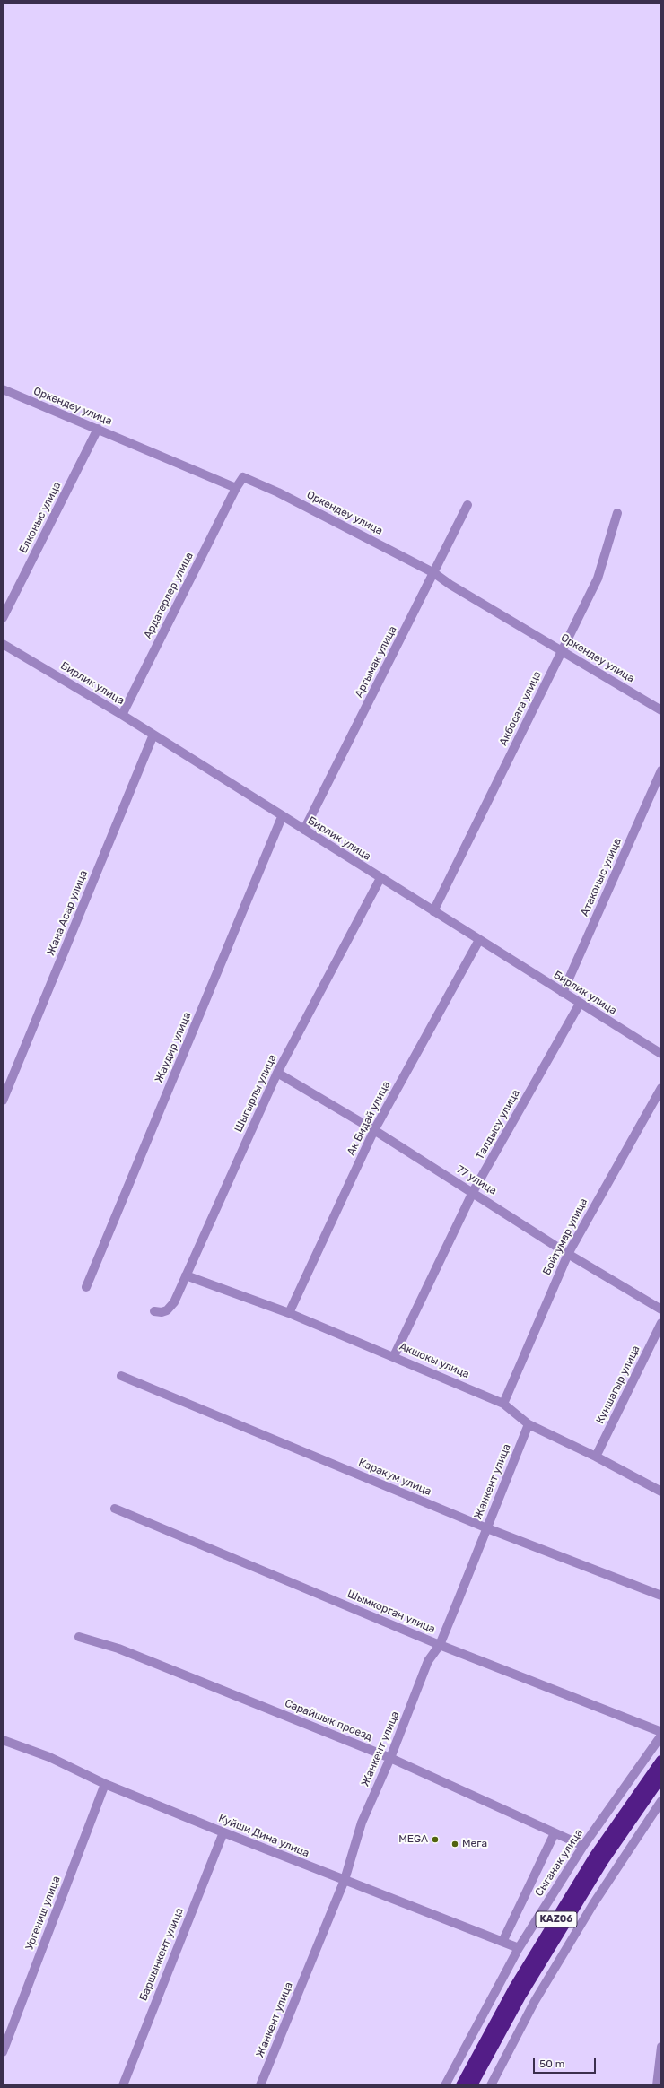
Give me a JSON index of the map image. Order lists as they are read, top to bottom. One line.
{"streets":{"highway":["KАZ06"],"street":["Оркендеу улица","Елконыс улица","Ардагерлер улица","Аргымак улица","Бирлик улица","Акбосага улица","Атаконыс улица","Жана Асар улица","Жаудир улица","Шыгырлы улица","Ак Бидай улица","Талдысу улица","77 улица","Бойтумар улица","Акшокы улица","Куншагыр улица","Каракум улица","Жанкент улица","Шымкорган улица","Сарайшык проезд","Куйши Дина улица","Сыганак улица","Ургениш улица","Баршынкент улица"]},"crossings":[["Оркендеу улица","Елконыс улица"],["Оркендеу улица","Ардагерлер улица"],["Оркендеу улица","Аргымак улица"],["Оркендеу улица","Акбосага улица"],["Ардагерлер улица","Бирлик улица"],["Аргымак улица","Бирлик улица"],["Бирлик улица","Акбосага улица"],["Бирлик улица","Атаконыс улица"],["Бирлик улица","Жана Асар улица"],["Бирлик улица","Жаудир улица"],["Бирлик улица","Шыгырлы улица"],["Бирлик улица","Ак Бидай улица"],["Бирлик улица","Талдысу улица"],["Шыгырлы улица","77 улица"],["Шыгырлы улица","Акшокы улица"],["Ак Бидай улица","77 улица"],["Ак Бидай улица","Акшокы улица"],["Талдысу улица","77 улица"],["Талдысу улица","Акшокы улица"],["77 улица","Бойтумар улица"],["Бойтумар улица","Акшокы улица"],["Акшокы улица","Куншагыр улица"],["Акшокы улица","Жанкент улица"],["Каракум улица","Жанкент улица"],["Жанкент улица","Шымкорган улица"],["Жанкент улица","Сарайшык проезд"],["Жанкент улица","Куйши Дина улица"],["Сарайшык проезд","Сыганак улица"],["Куйши Дина улица","Сыганак улица"],["Куйши Дина улица","Ургениш улица"],["Куйши Дина улица","Баршынкент улица"]],"places":["MEGA","Мега"],"scale_bar":"50 m"}
